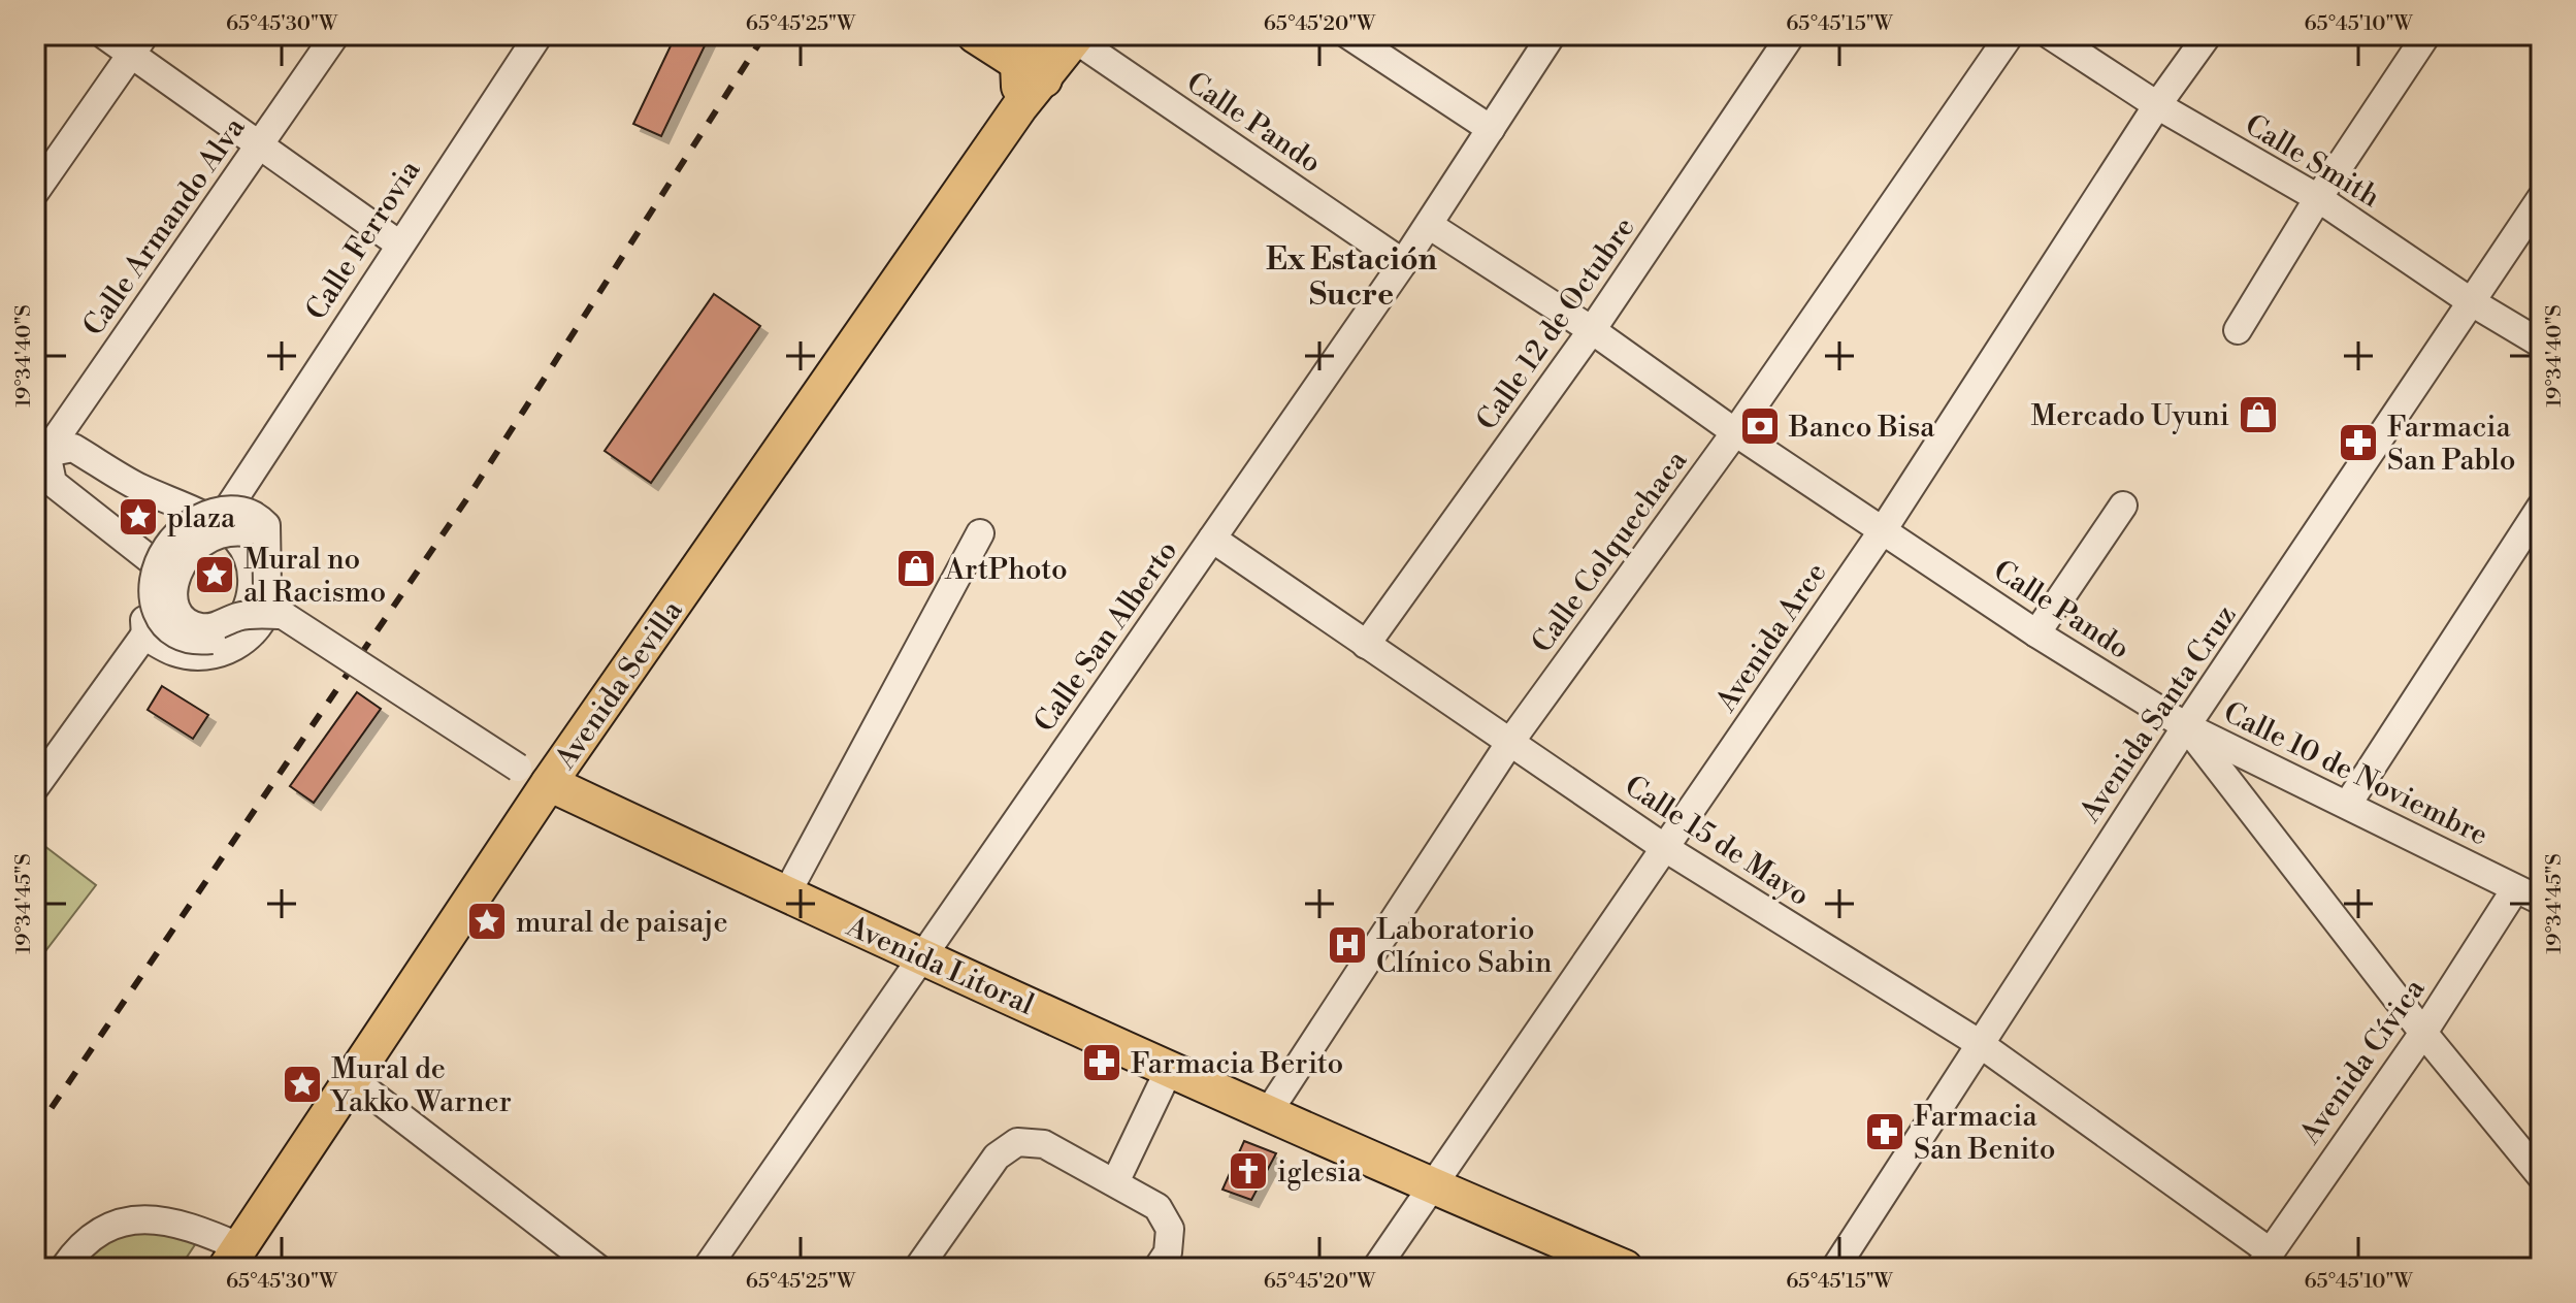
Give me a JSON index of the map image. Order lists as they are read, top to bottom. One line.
{"streets":{"main road":["Avenida Sevilla","Avenida Litoral"],"street":["Calle Pando","Calle Smith","Calle Armando Alva","Calle Ferrovia","Calle 12 de Octubre","Calle Colquechaca","Calle San Alberto","Avenida Arce","Avenida Santa Cruz","Calle 10 de Noviembre","Calle 15 de Mayo","Avenida Cívica"]},"crossings":[["Calle Pando","Calle 12 de Octubre"],["Calle Pando","Calle Colquechaca"],["Calle Pando","Calle San Alberto"],["Calle Pando","Avenida Arce"],["Calle Pando","Avenida Sevilla"],["Calle Pando","Avenida Santa Cruz"],["Calle Pando","Calle 10 de Noviembre"],["Calle Pando","Avenida Cívica"],["Calle Smith","Avenida Arce"],["Calle Smith","Avenida Santa Cruz"],["Calle 12 de Octubre","Calle 15 de Mayo"],["Calle Colquechaca","Calle 15 de Mayo"],["Calle Colquechaca","Avenida Litoral"],["Calle San Alberto","Calle 15 de Mayo"],["Calle San Alberto","Avenida Litoral"],["Avenida Arce","Calle 15 de Mayo"],["Avenida Arce","Avenida Litoral"],["Avenida Sevilla","Avenida Litoral"],["Avenida Santa Cruz","Calle 10 de Noviembre"],["Avenida Santa Cruz","Calle 15 de Mayo"],["Calle 10 de Noviembre","Avenida Cívica"],["Calle 15 de Mayo","Avenida Cívica"]],"districts":["Ex Estación Sucre"],"places":{"shop":["Mercado Uyuni","ArtPhoto"],"bank":["Banco Bisa"],"pharmacy":["Farmacia San Pablo","Farmacia Berito","Farmacia San Benito"],"place":["plaza","Mural no al Racismo","mural de paisaje","Mural de Yakko Warner"],"hospital":["Laboratorio Clínico Sabin"],"church":["iglesia"]},"coordinates":["65°45'30\"W","65°45'25\"W","65°45'20\"W","65°45'15\"W","65°45'10\"W","19°34'40\"S","19°34'45\"S"]}
